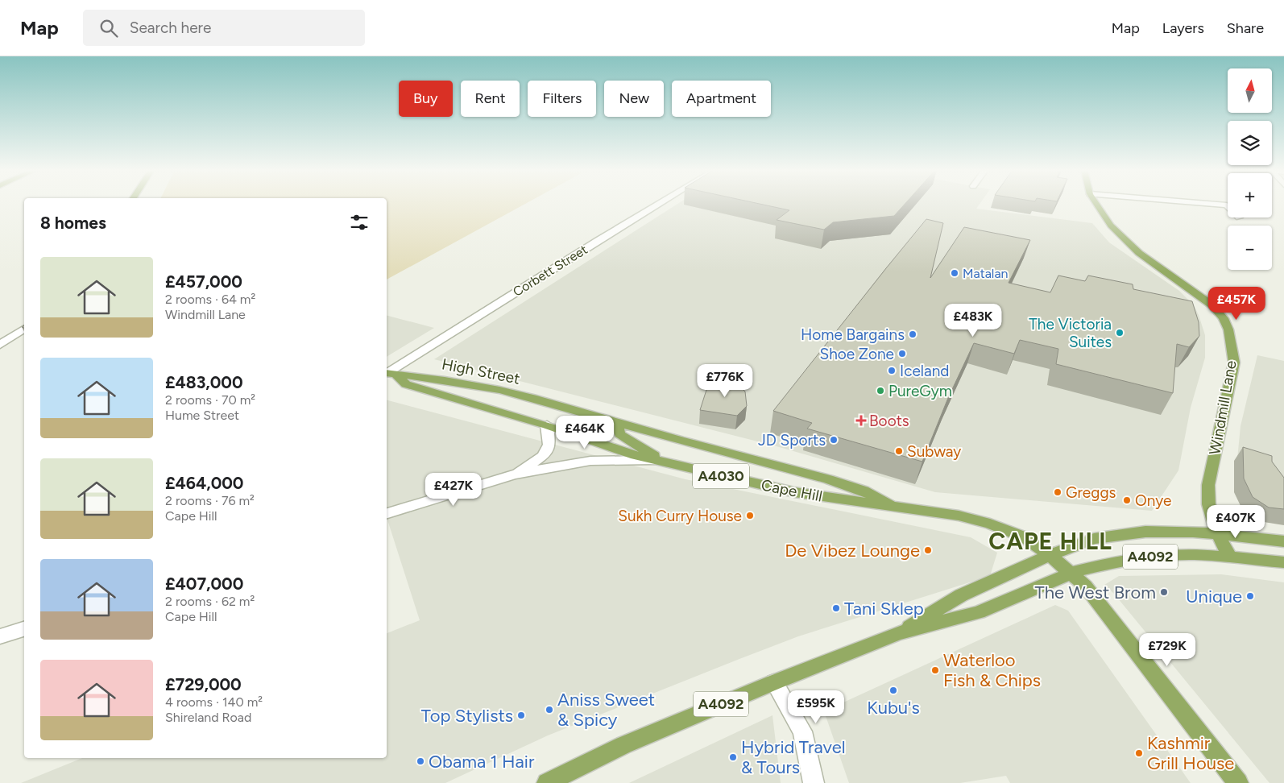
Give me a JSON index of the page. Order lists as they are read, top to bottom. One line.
{"streets":{"main road":["High Street","Windmill Lane","A4030","Cape Hill","A4092"],"street":["Corbett Street"]},"crossings":[["Corbett Street","High Street"],["High Street","Cape Hill"],["Windmill Lane","A4092"],["Cape Hill","A4092"]],"districts":["CAPE HILL"],"places":{"other":["Matalan","The Victoria Suites","Home Bargains","Shoe Zone","Iceland","PureGym","JD Sports","Subway","Greggs","Onye","Sukh Curry House","De Vibez Lounge","The West Brom","Unique","Tani Sklep","Waterloo Fish & Chips","Kubu's","Aniss Sweet & Spicy","Top Stylists","Kashmir Grill House","Hybrid Travel & Tours","Obama 1 Hair"],"health":["Boots"]},"north":"top","page":{"header":"Map","search":"Search here","nav":["Map","Layers","Share"],"map_buttons":["+","−"],"chip":["Buy","Rent","Filters","New","Apartment"],"heading":"8 homes","list":[{"name":"£457,000","note":"2 rooms · 64 m² · Windmill Lane"},{"name":"£483,000","note":"2 rooms · 70 m² · Hume Street"},{"name":"£464,000","note":"2 rooms · 76 m² · Cape Hill"},{"name":"£407,000","note":"2 rooms · 62 m² · Cape Hill"},{"name":"£729,000","note":"4 rooms · 140 m² · Shireland Road"}],"price":["£457K","£483K","£776K","£464K","£427K","£407K","£729K","£595K"]}}
